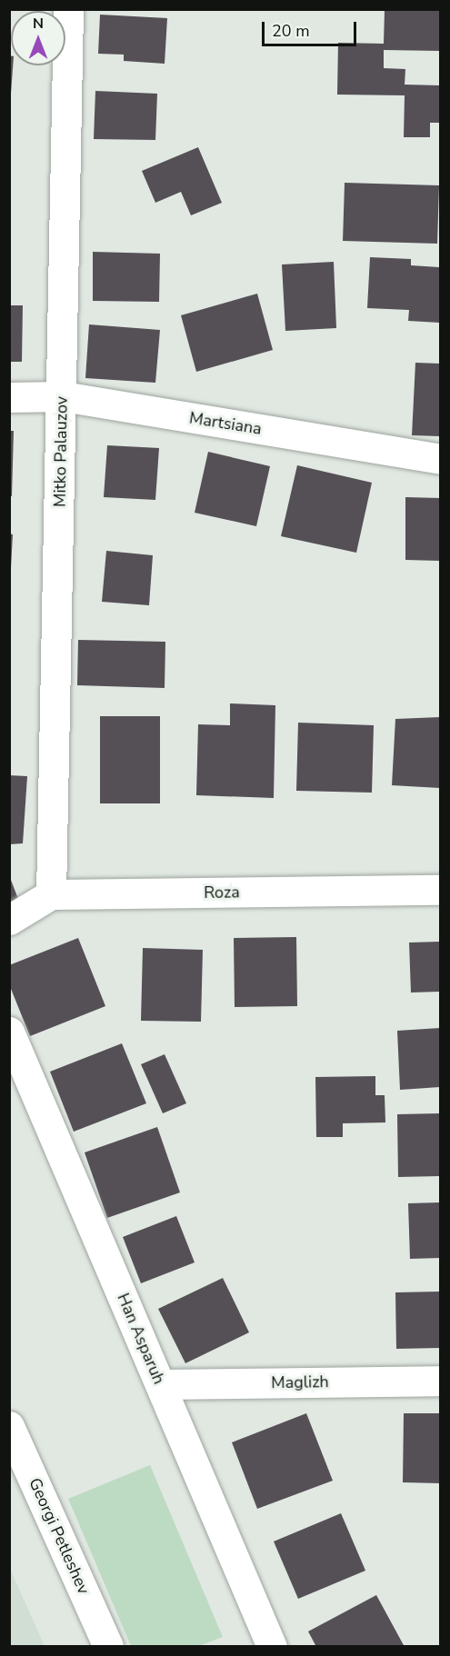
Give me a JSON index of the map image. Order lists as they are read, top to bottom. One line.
{"streets":{"street":["Martsiana","Mitko Palauzov","Roza","Han Asparuh","Maglizh","Georgi Petleshev"]},"crossings":[["Martsiana","Mitko Palauzov"],["Mitko Palauzov","Roza"],["Han Asparuh","Maglizh"]],"scale_bar":"20 m","north":"top"}
